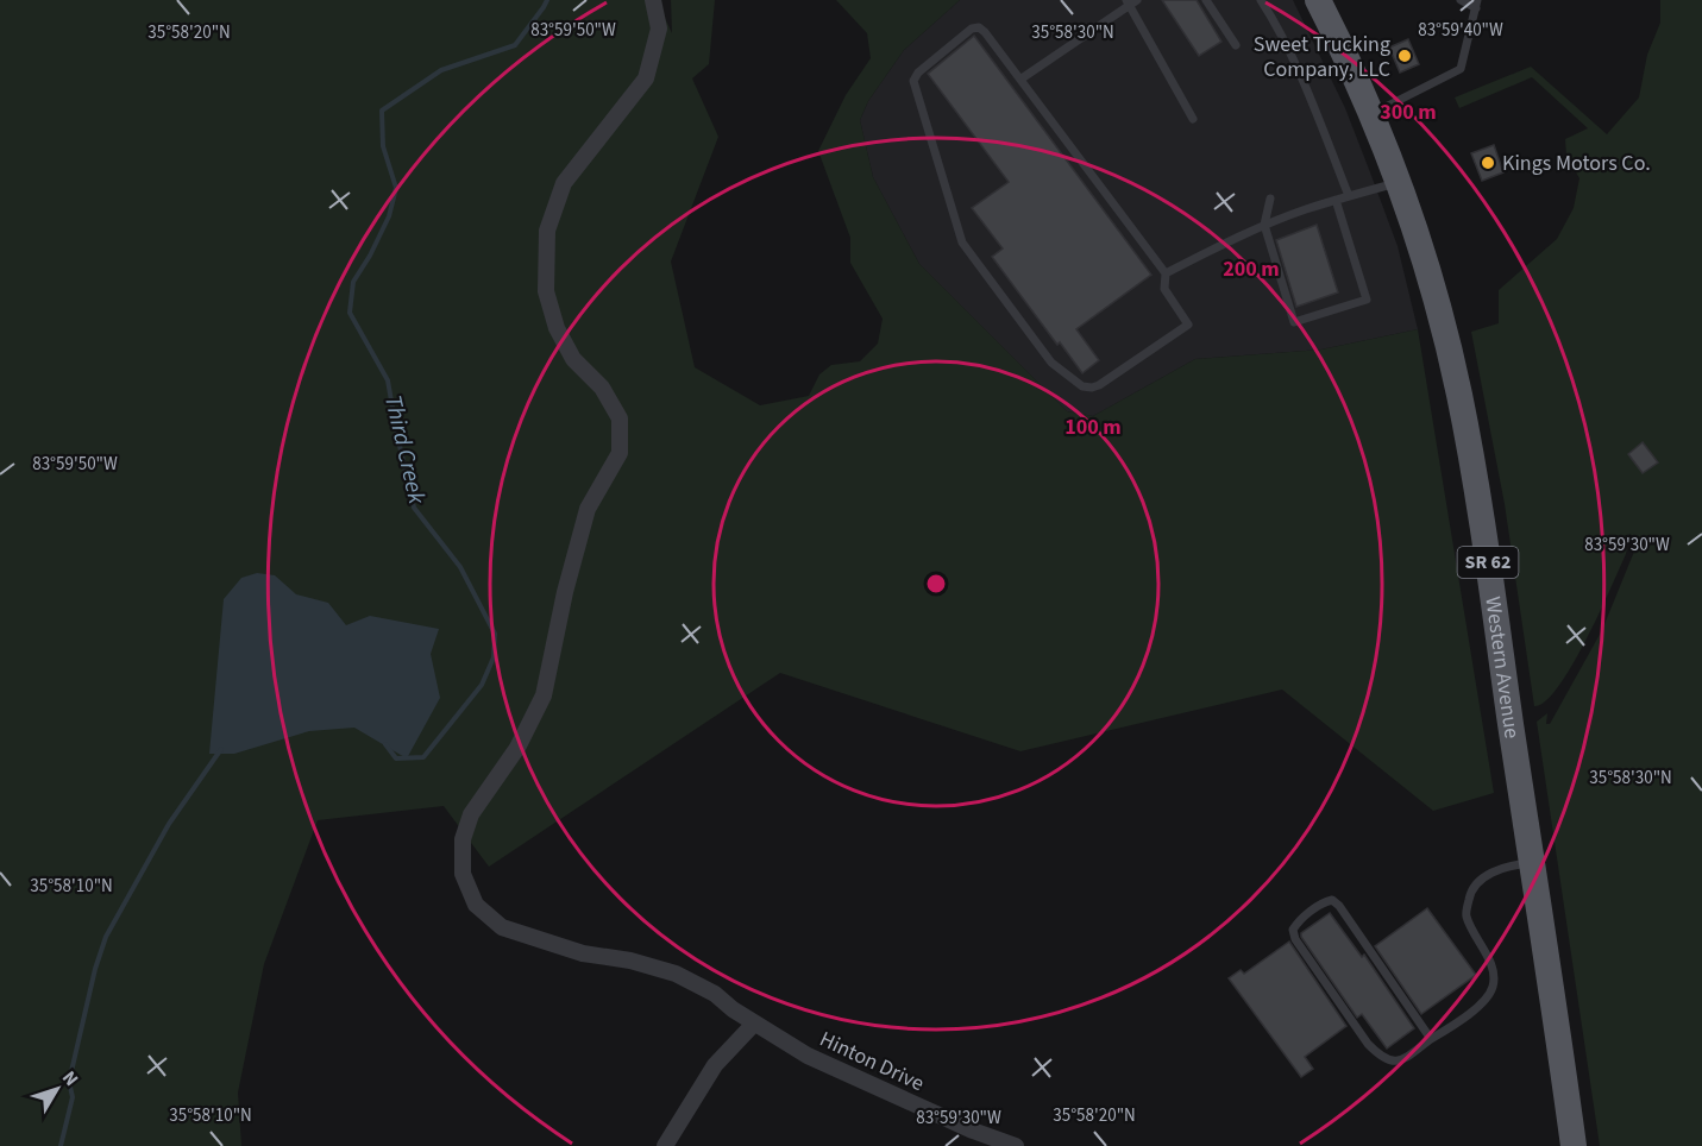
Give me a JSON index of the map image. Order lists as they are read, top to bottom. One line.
{"streets":{"main road":["SR 62","Western Avenue"],"street":["Hinton Drive"]},"water":["Third Creek"],"places":["Sweet Trucking Company, LLC","Kings Motors Co."],"north":"top right","coordinates":["83°59'50\"W","83°59'40\"W","35°58'20\"N","35°58'30\"N","83°59'30\"W","35°58'10\"N"],"rings":["300 m","200 m","100 m"]}
